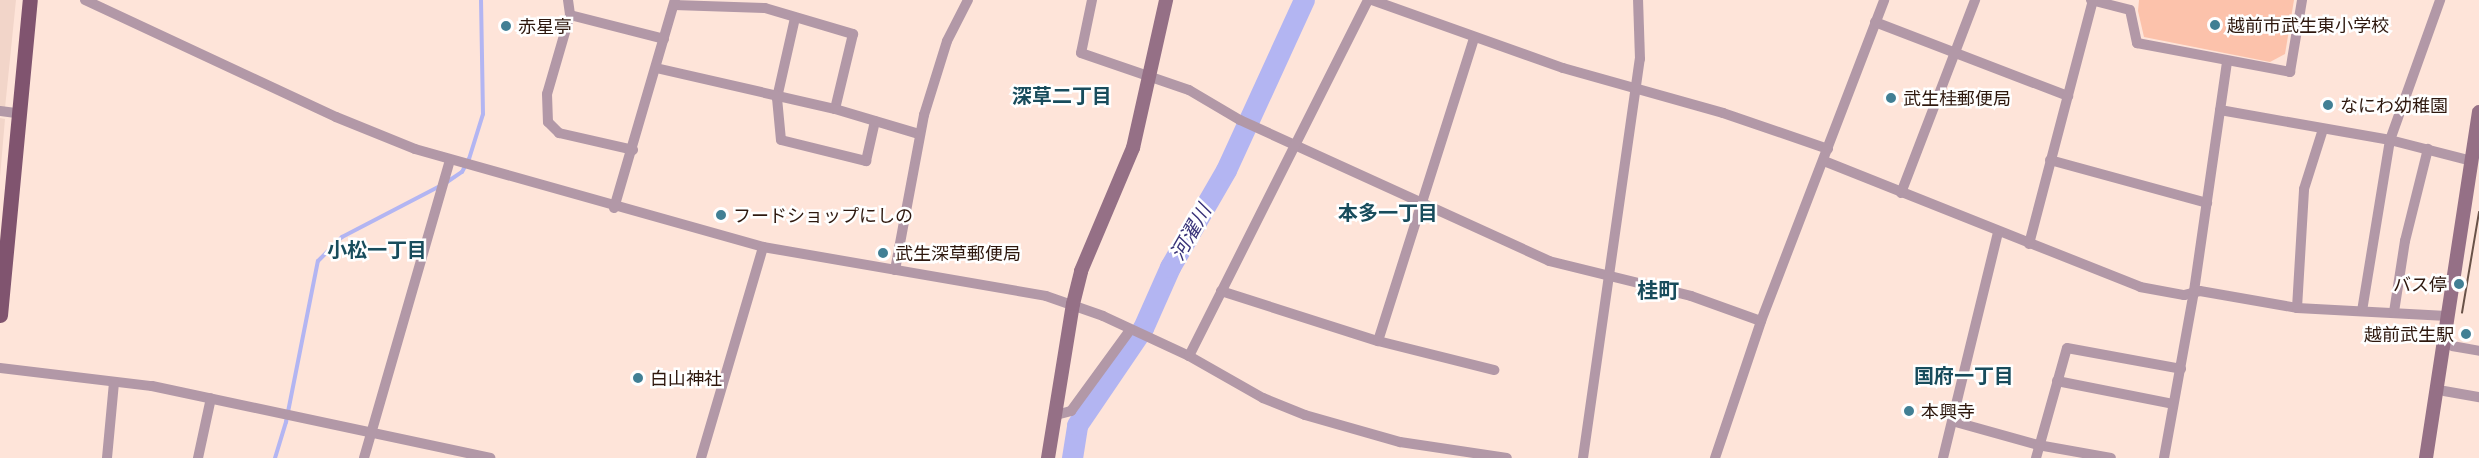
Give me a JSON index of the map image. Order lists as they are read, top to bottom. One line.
{"districts":["深草二丁目","本多一丁目","小松一丁目","桂町","国府一丁目"],"water":["河濯川"],"places":["越前市武生東小学校","赤星亭","武生桂郵便局","なにわ幼稚園","フードショップにしの","武生深草郵便局","バス停","越前武生駅","白山神社","本興寺"]}
